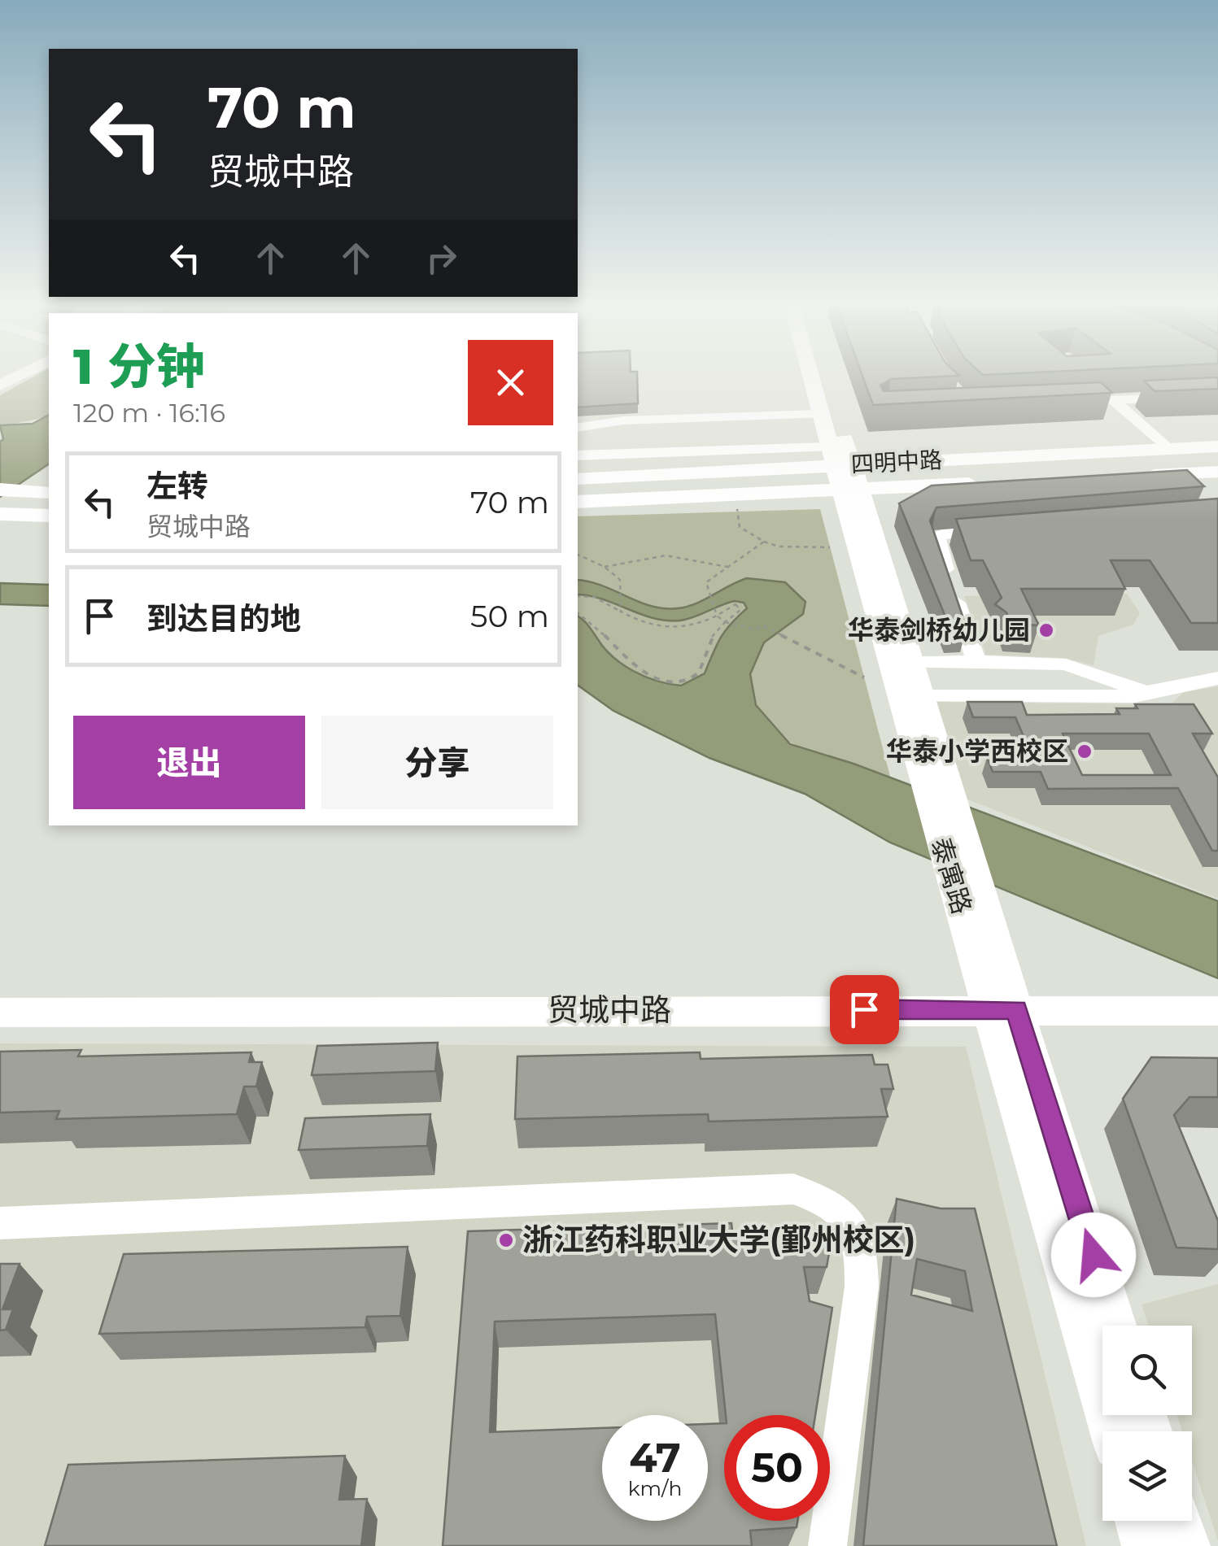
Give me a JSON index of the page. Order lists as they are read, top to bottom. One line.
{"streets":{"main road":["四明中路","泰寓路","贸城中路"]},"crossings":[["四明中路","泰寓路"],["泰寓路","贸城中路"]],"places":["华泰剑桥幼儿园","华泰小学西校区","浙江药科职业大学(鄞州校区)"],"page":{"turn":["70 m","贸城中路"],"heading":["1 分钟","120 m · 16:16"],"list":[{"name":"左转","note":"贸城中路","value":"70 m"},{"name":"到达目的地","value":"50 m"}],"buttons":["退出","分享"],"speed":"47 km/h","limit":"50"}}
